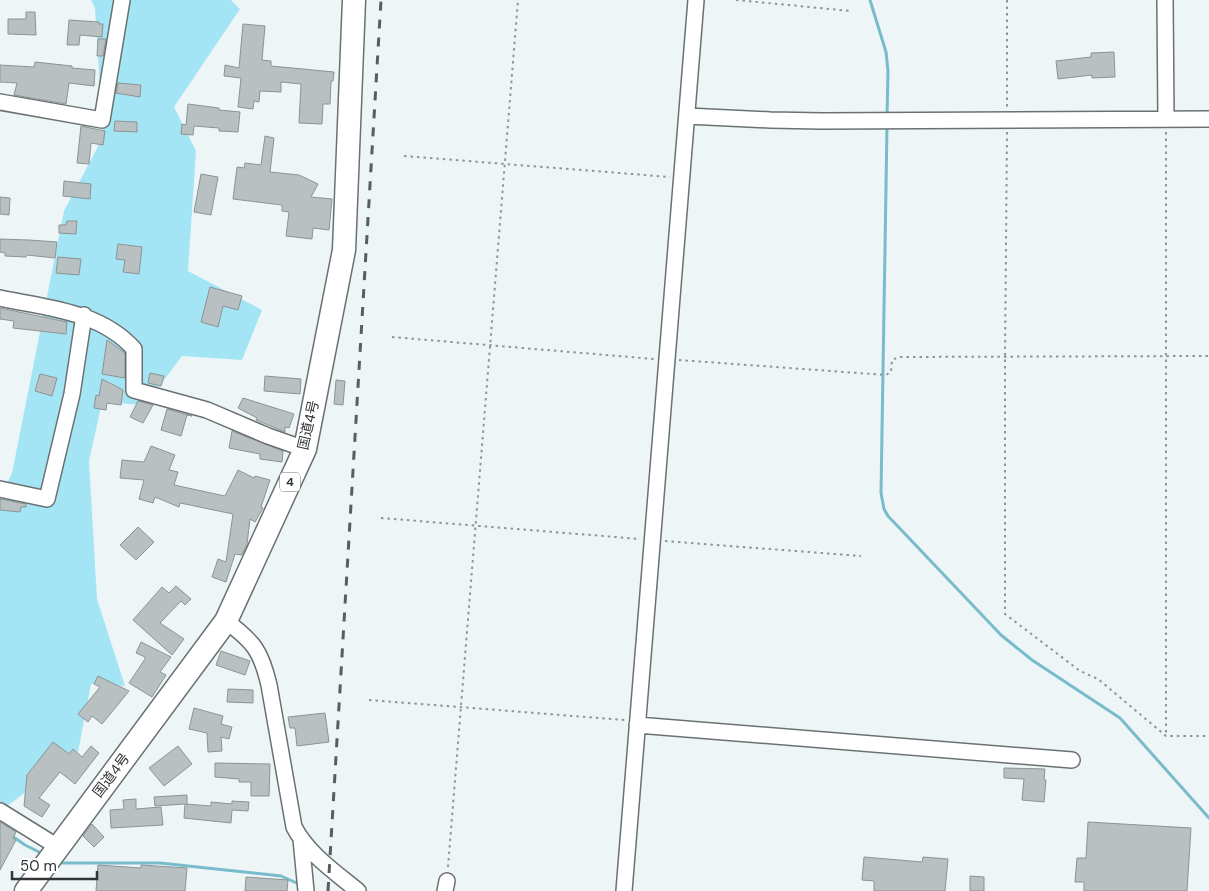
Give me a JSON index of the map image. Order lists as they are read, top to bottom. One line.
{"streets":{"highway":["国道4号","4"]},"scale_bar":"50 m"}
